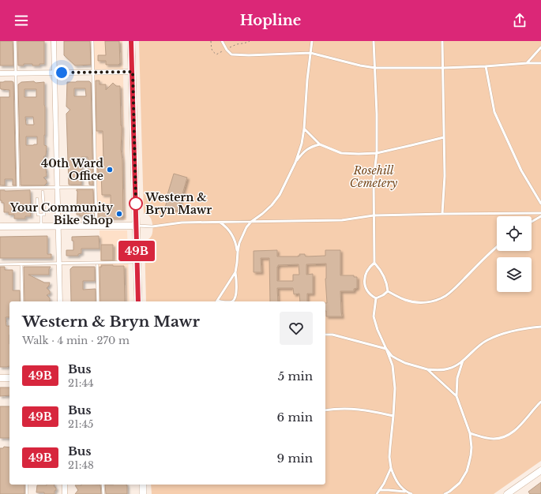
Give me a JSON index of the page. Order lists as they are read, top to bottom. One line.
{"parks":["Rosehill Cemetery"],"places":["40th Ward Office","Western & Bryn Mawr","Your Community Bike Shop"],"lines":["bus line 49B"],"page":{"header":"Hopline","on_map":"49B","heading":["Western & Bryn Mawr","Walk · 4 min · 270 m"],"list":[{"mark":"49B","name":"Bus","note":"21:44","value":"5 min"},{"mark":"49B","name":"Bus","note":"21:45","value":"6 min"},{"mark":"49B","name":"Bus","note":"21:48","value":"9 min"}]}}
